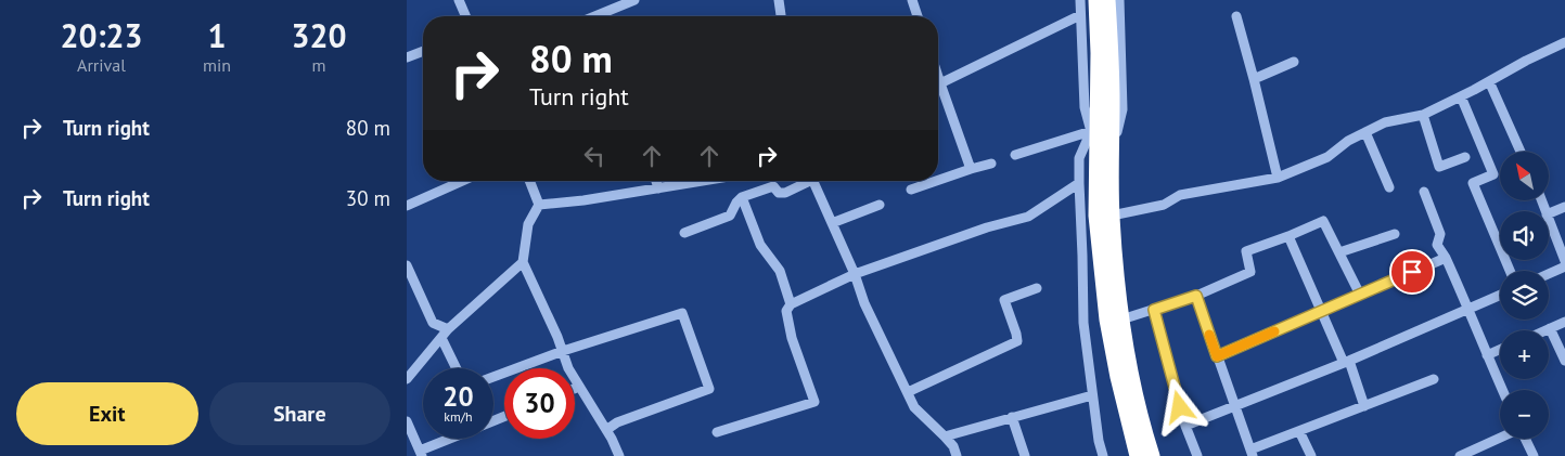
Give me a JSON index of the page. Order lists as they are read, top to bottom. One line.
{"north":"top left","page":{"eta":["20:23","Arrival","1","min","320","m"],"turn":["80 m","Turn right"],"list":[{"name":"Turn right","value":"80 m"},{"name":"Turn right","value":"30 m"}],"map_buttons":["+","−"],"speed":"20 km/h","limit":"30","buttons":["Exit","Share"]}}
